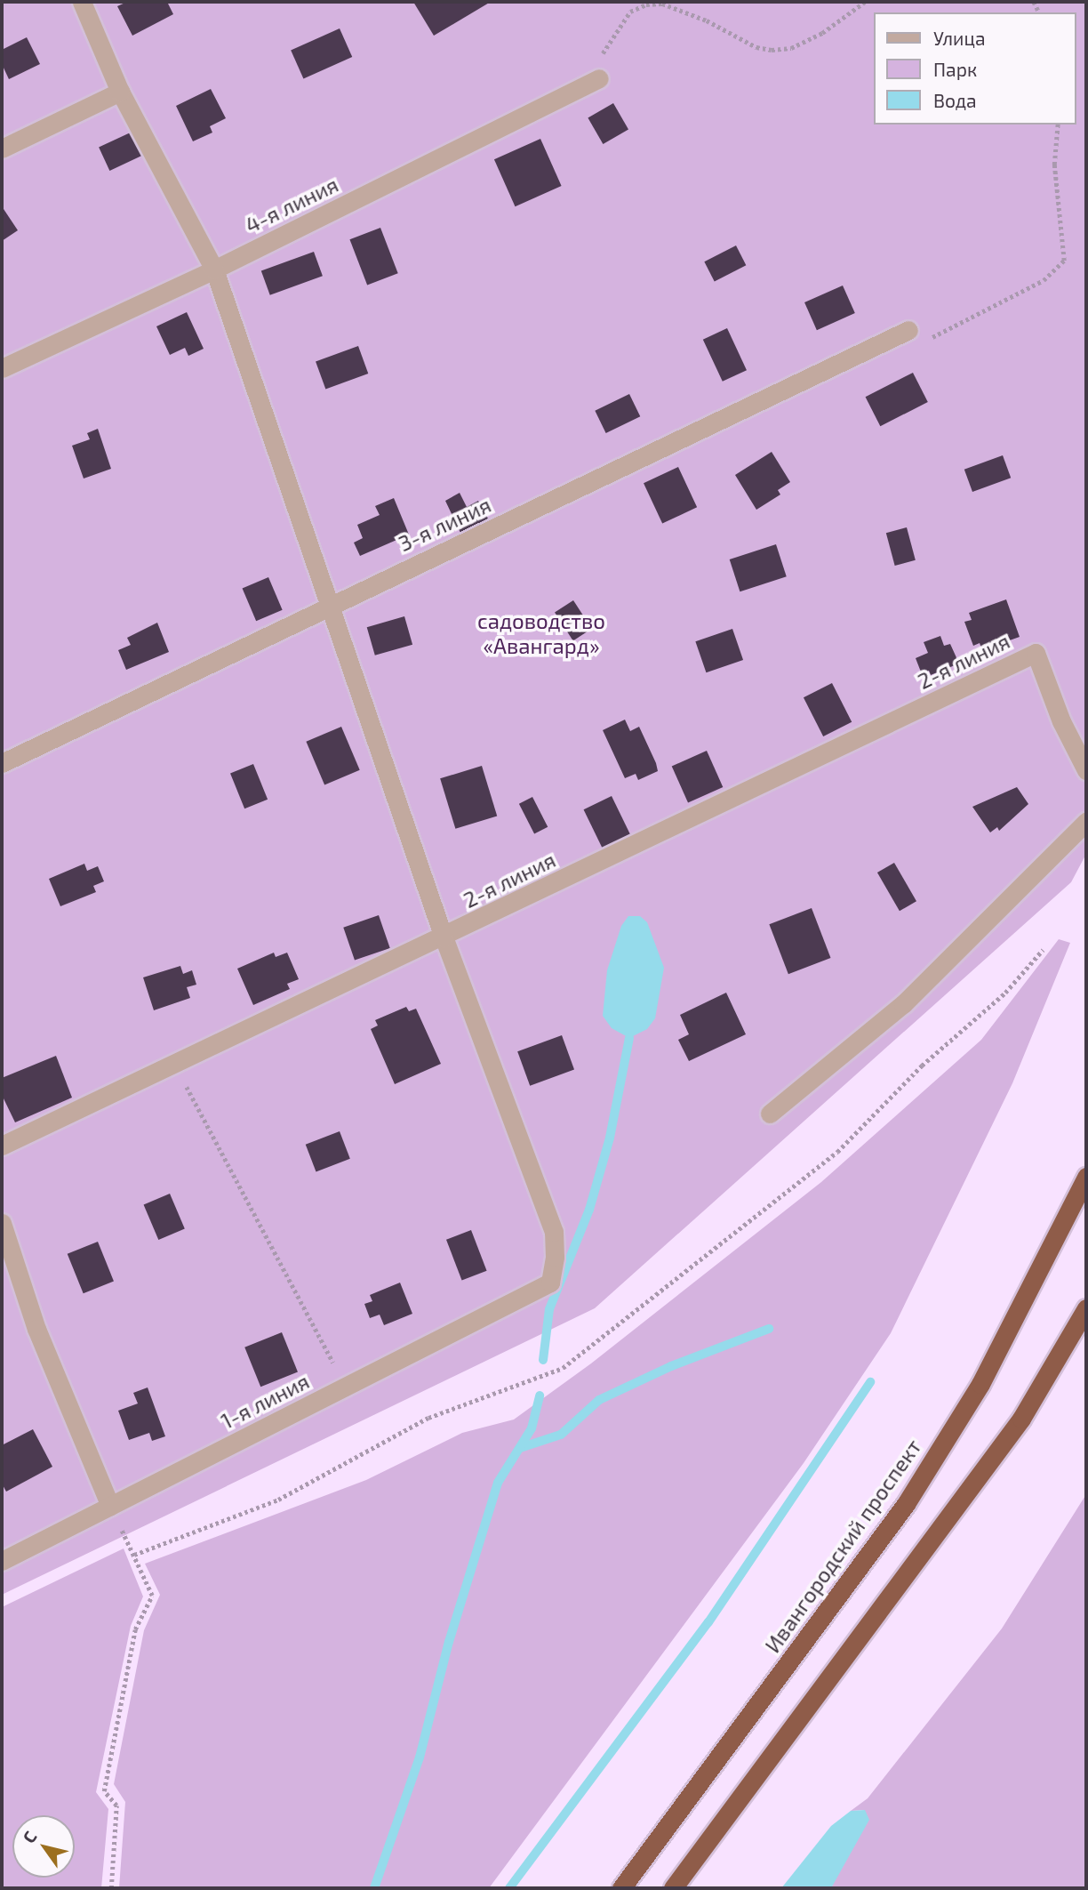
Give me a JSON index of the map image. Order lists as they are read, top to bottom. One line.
{"streets":{"highway":["Ивангородский проспект"],"street":["4-я линия","3-я линия","2-я линия","1-я линия"]},"crossings":[["2-я линия","1-я линия"]],"parks":["садоводство «Авангард»"],"legend":["Улица","Парк","Вода"],"north":"top left"}
